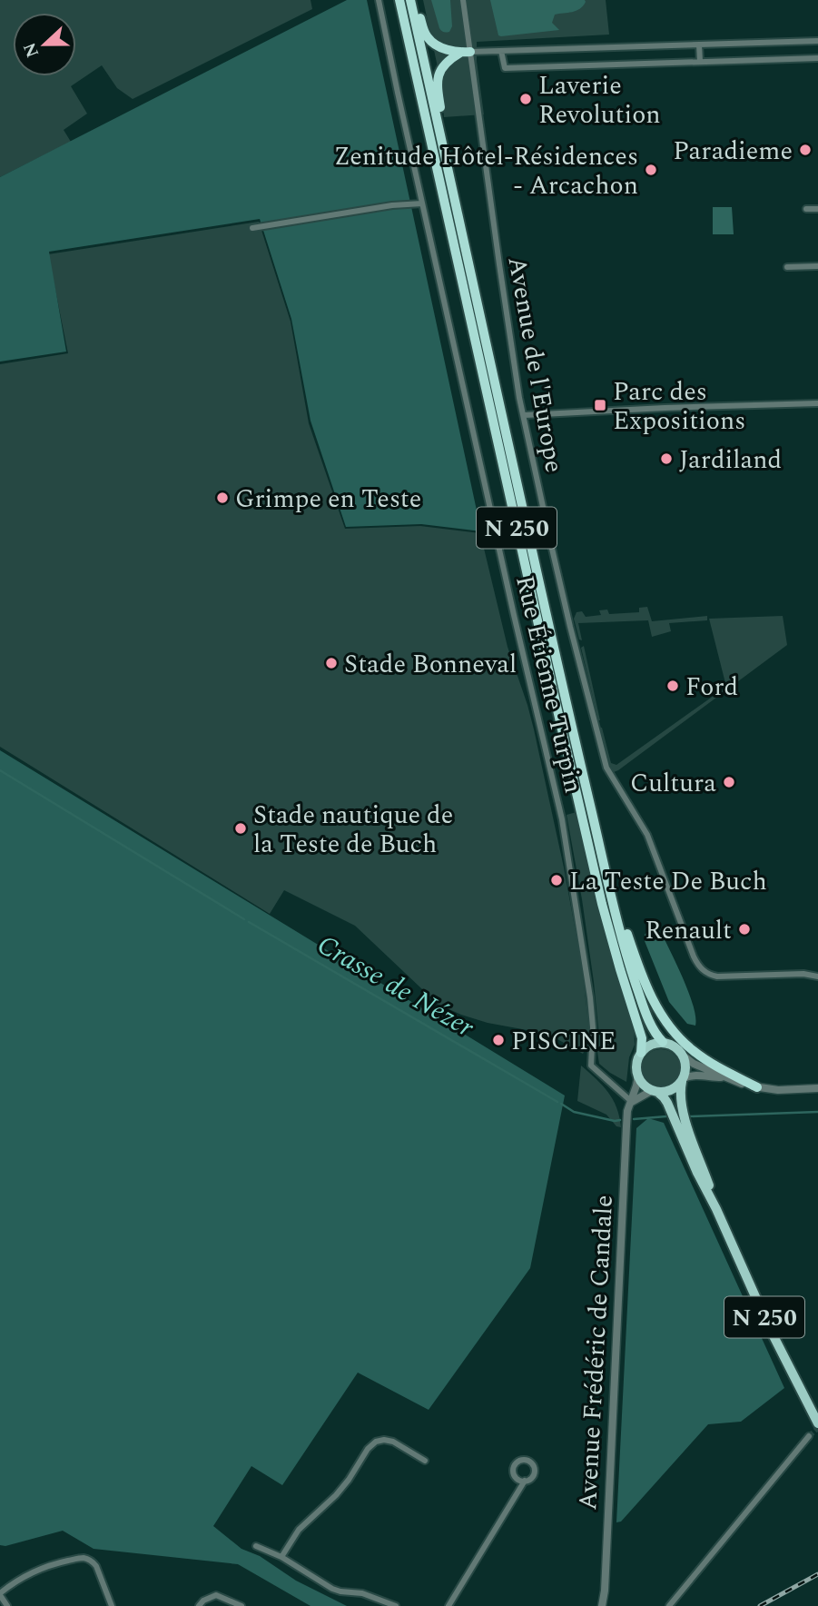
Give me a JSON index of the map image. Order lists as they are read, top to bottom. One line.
{"streets":{"highway":["N 250"],"street":["Avenue de l'Europe","Rue Étienne Turpin","Avenue Frédéric de Candale"]},"crossings":[["N 250","Avenue Frédéric de Candale"],["Rue Étienne Turpin","Avenue Frédéric de Candale"]],"water":["Crasse de Nézer"],"places":{"other":["Laverie Revolution","Paradieme","Zenitude Hôtel-Résidences - Arcachon","Jardiland","Grimpe en Teste","Stade Bonneval","Ford","Cultura","Stade nautique de la Teste de Buch","La Teste De Buch","Renault","PISCINE"],"transit":["Parc des Expositions"]},"north":"left"}
